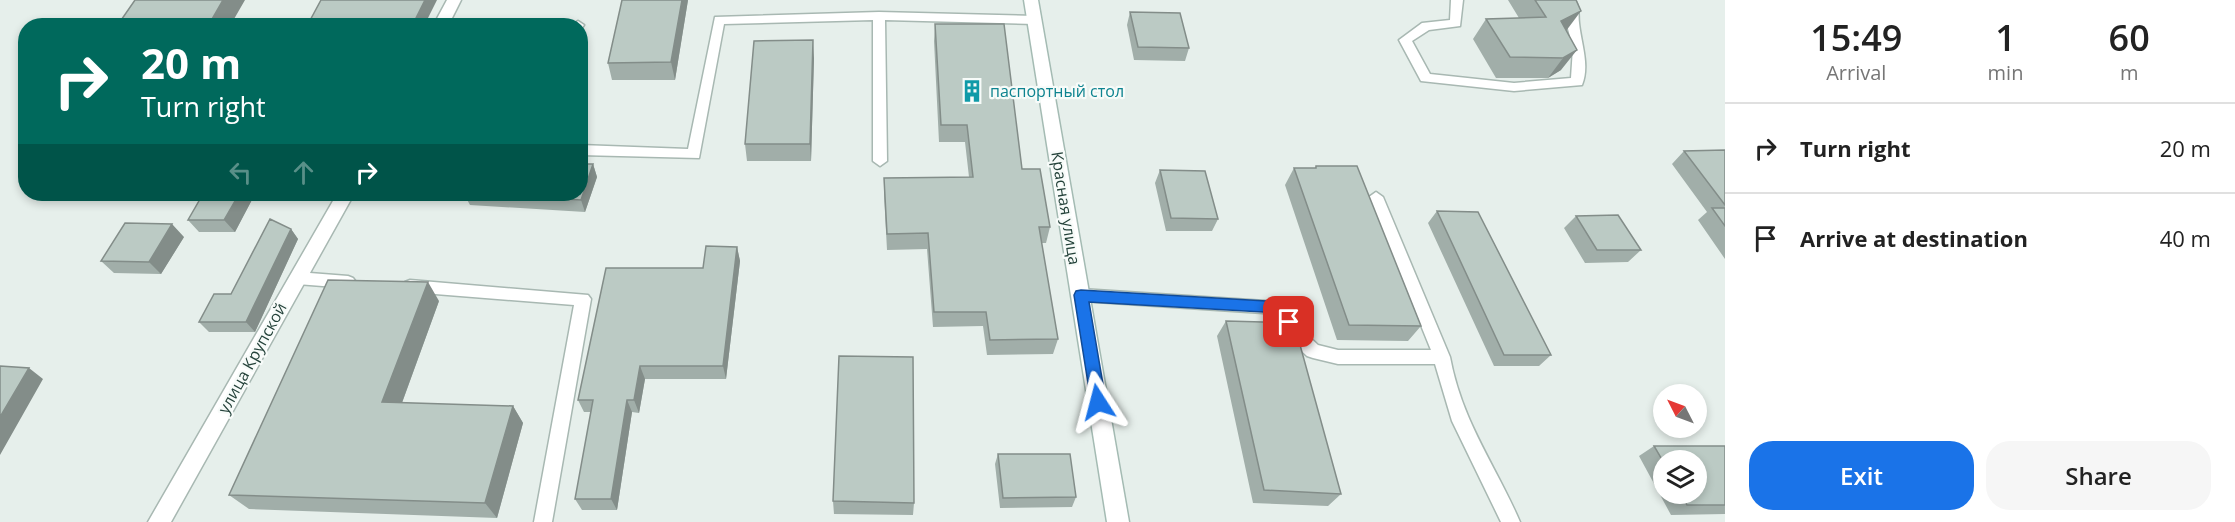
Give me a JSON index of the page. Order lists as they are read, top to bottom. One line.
{"streets":{"street":["Красная улица","улица Крупской"]},"places":{"building":["паспортный стол"]},"north":"top left","page":{"eta":["15:49","Arrival","1","min","60","m"],"turn":["20 m","Turn right"],"list":[{"name":"Turn right","value":"20 m"},{"name":"Arrive at destination","value":"40 m"}],"buttons":["Exit","Share"]}}
